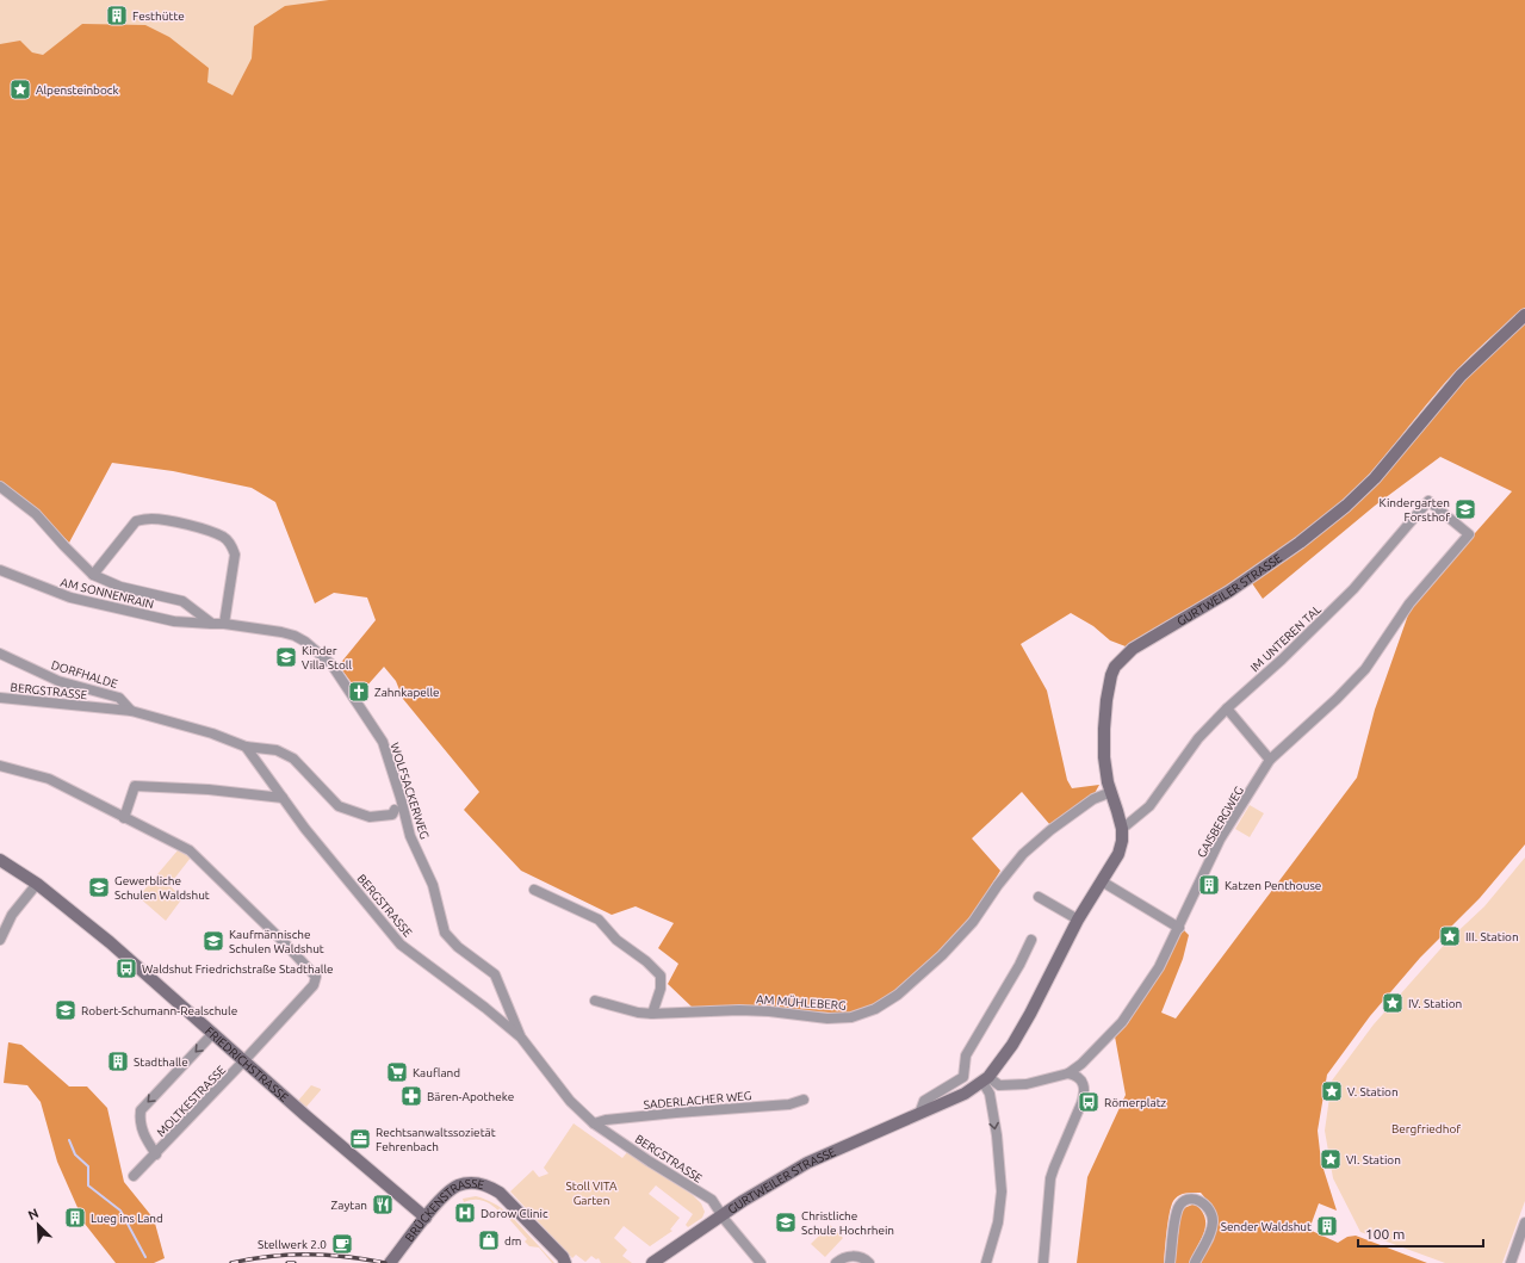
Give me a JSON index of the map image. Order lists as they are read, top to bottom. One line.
{"streets":{"main road":["GURTWEILER STRASSE","FRIEDRICHSTRASSE","BRÜCKENSTRASSE"],"street":["AM SONNENRAIN","IM UNTEREN TAL","DORFHALDE","BERGSTRASSE","WOLFSACKERWEG","GAISBERGWEG","AM MÜHLEBERG","SADERLACHER WEG","MOLTKESTRASSE"]},"crossings":[["GURTWEILER STRASSE","IM UNTEREN TAL"],["GURTWEILER STRASSE","BERGSTRASSE"],["GURTWEILER STRASSE","GAISBERGWEG"],["GURTWEILER STRASSE","AM MÜHLEBERG"],["AM SONNENRAIN","WOLFSACKERWEG"],["IM UNTEREN TAL","GAISBERGWEG"],["DORFHALDE","BERGSTRASSE"],["BERGSTRASSE","WOLFSACKERWEG"],["BERGSTRASSE","SADERLACHER WEG"],["FRIEDRICHSTRASSE","MOLTKESTRASSE"],["FRIEDRICHSTRASSE","BRÜCKENSTRASSE"]],"parks":["Bergfriedhof","Stoll VITA Garten"],"places":{"building":["Festhütte","Katzen Penthouse","Stadthalle","Lueg ins Land","Sender Waldshut"],"place":["Alpensteinbock","III. Station","IV. Station","V. Station","VI. Station"],"school or university":["Kindergarten Forsthof","Kinder Villa Stoll","Gewerbliche Schulen Waldshut","Kaufmännische Schulen Waldshut","Robert-Schumann-Realschule","Christliche Schule Hochrhein"],"church":["Zahnkapelle"],"bus stop":["Waldshut Friedrichstraße Stadthalle","Römerplatz"],"supermarket":["Kaufland"],"pharmacy":["Bären-Apotheke"],"office":["Rechtsanwaltssozietät Fehrenbach"],"restaurant":["Zaytan"],"hospital":["Dorow Clinic"],"shop":["dm"],"cafe":["Stellwerk 2.0"]},"scale_bar":"100 m","north":"top left"}
